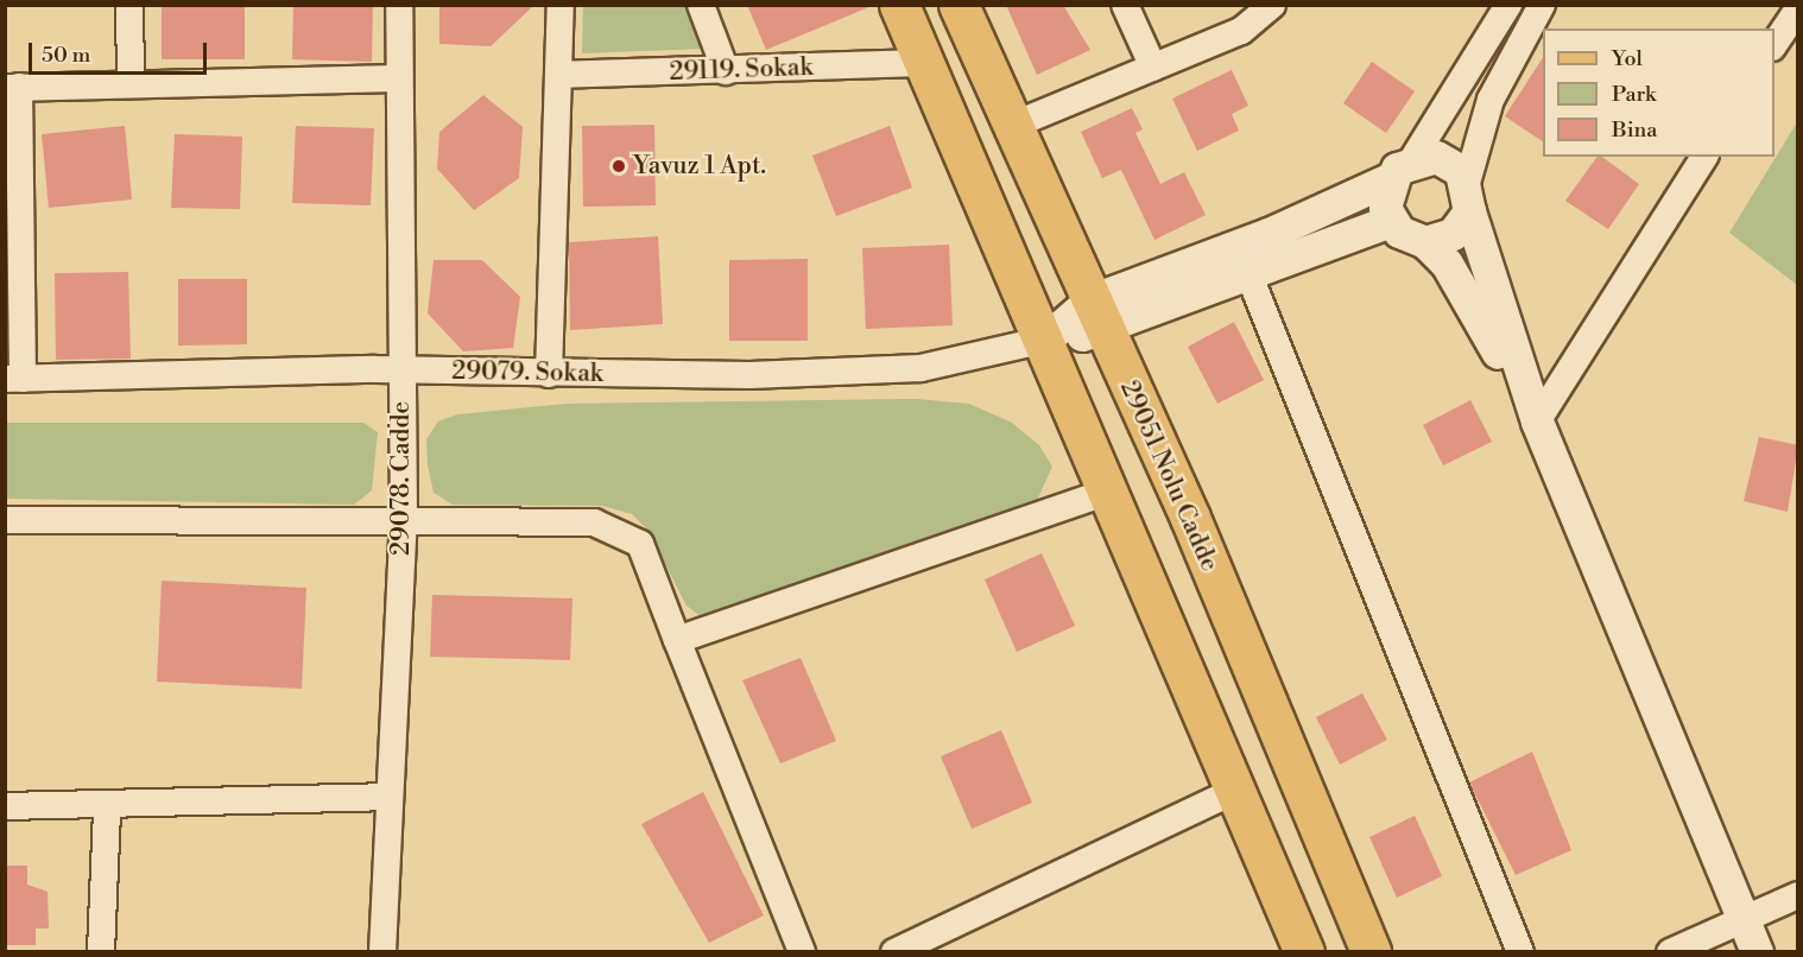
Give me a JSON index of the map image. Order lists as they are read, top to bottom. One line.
{"streets":{"main road":["29051 Nolu Cadde"],"street":["29119. Sokak","29079. Sokak","29078. Cadde"]},"crossings":[["29079. Sokak","29078. Cadde"]],"places":["Yavuz 1 Apt."],"legend":["Yol","Park","Bina"],"scale_bar":"50 m"}
